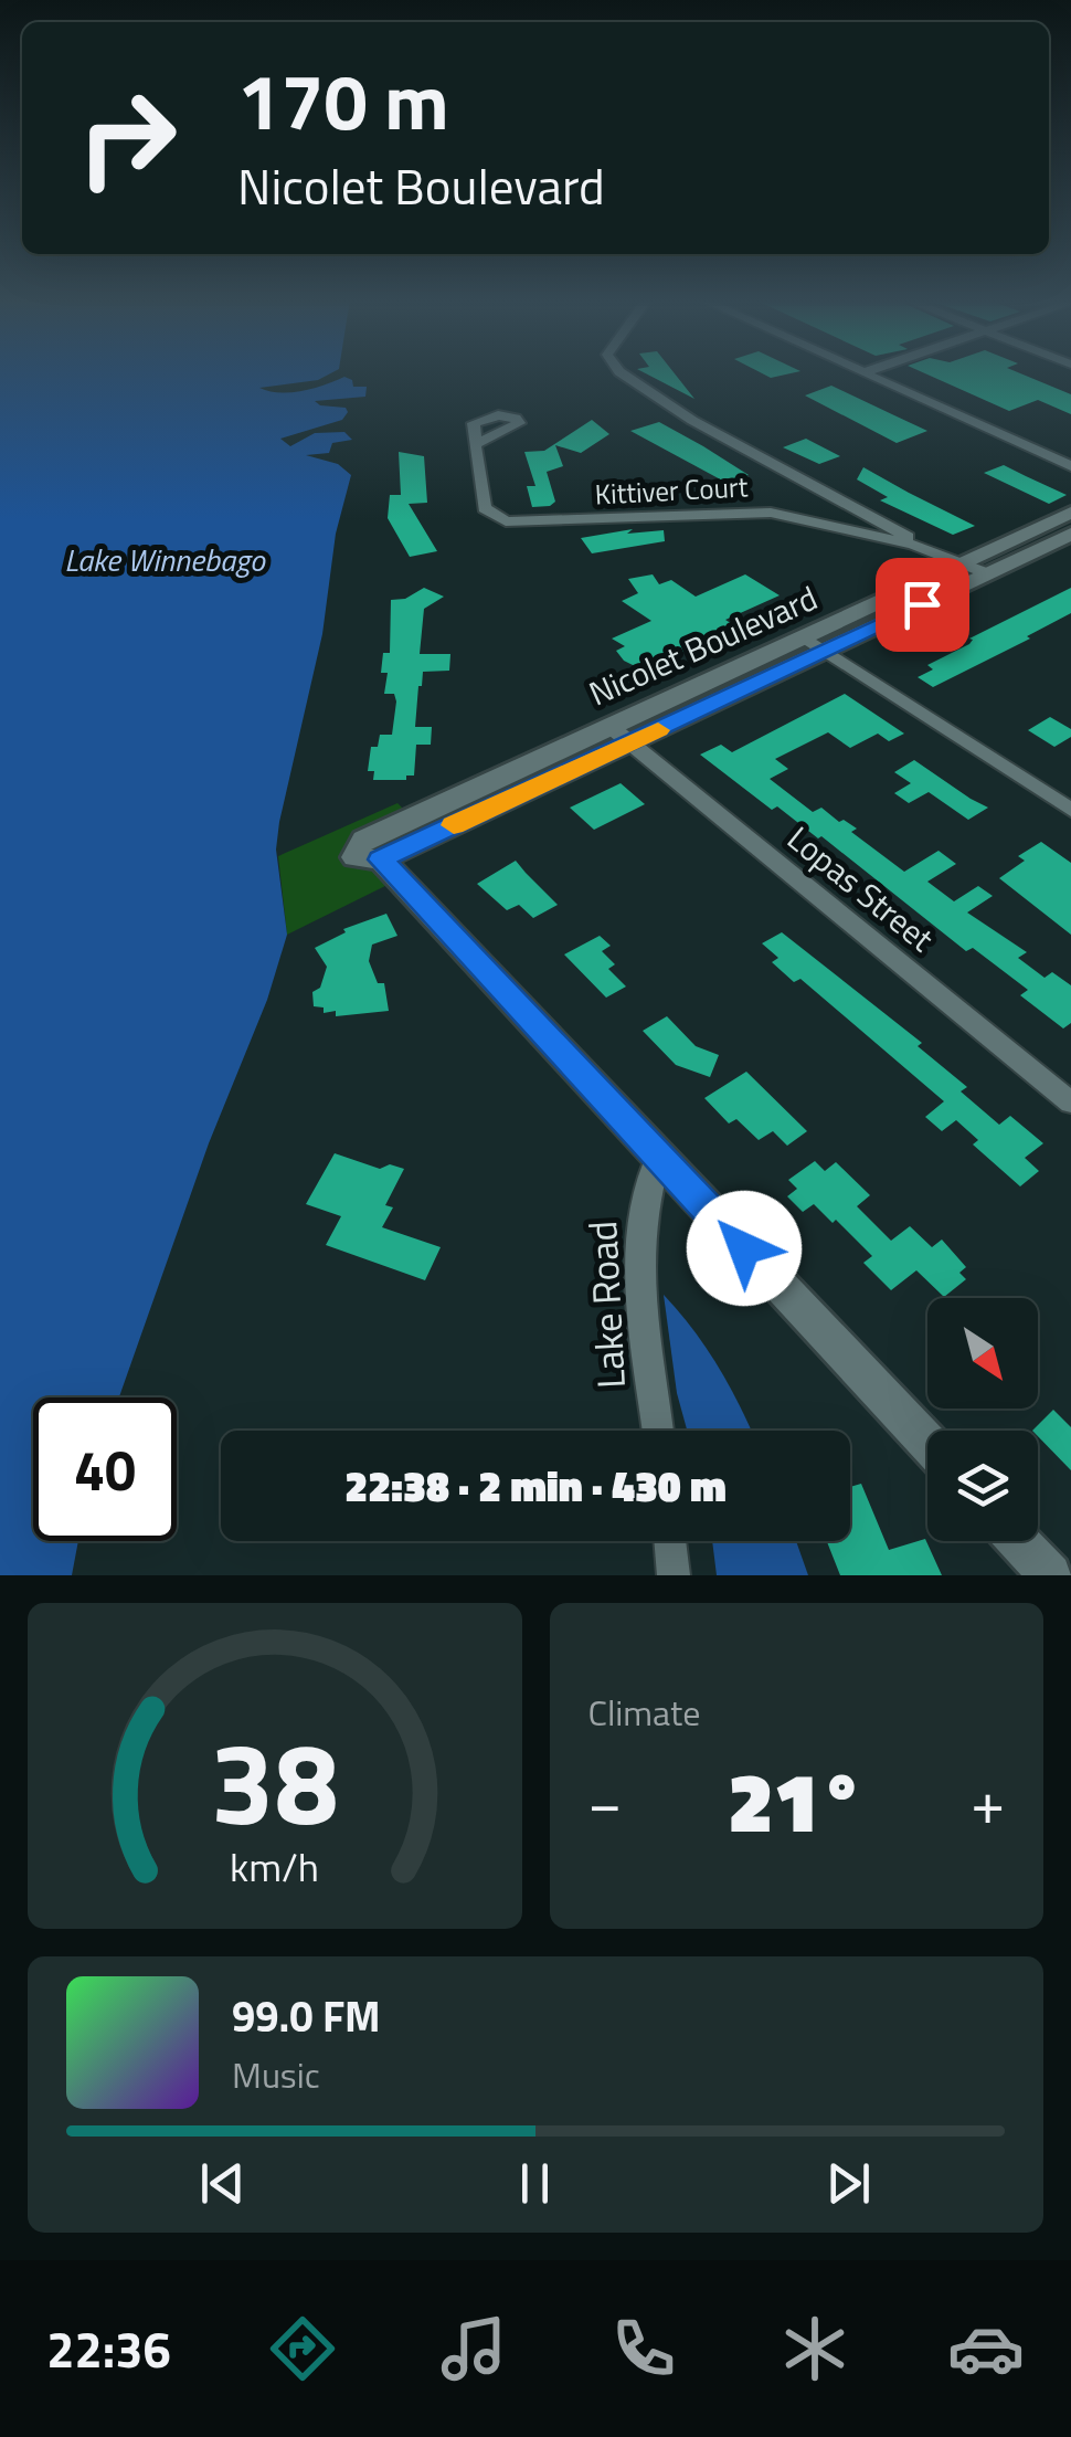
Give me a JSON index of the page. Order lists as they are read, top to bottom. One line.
{"streets":{"street":["Kittiver Court","Nicolet Boulevard","Lopas Street","Lake Road"]},"crossings":[["Kittiver Court","Nicolet Boulevard"],["Nicolet Boulevard","Lopas Street"]],"water":["Lake Winnebago"],"north":"bottom right","page":{"turn":["170 m","Nicolet Boulevard"],"limit":"40","trip":"22:38 · 2 min · 430 m","tile":"Climate","heat":["−","21°","+"],"song":["99.0 FM","Music"],"tabs":"22:36","gauge":["38","km/h"]}}
